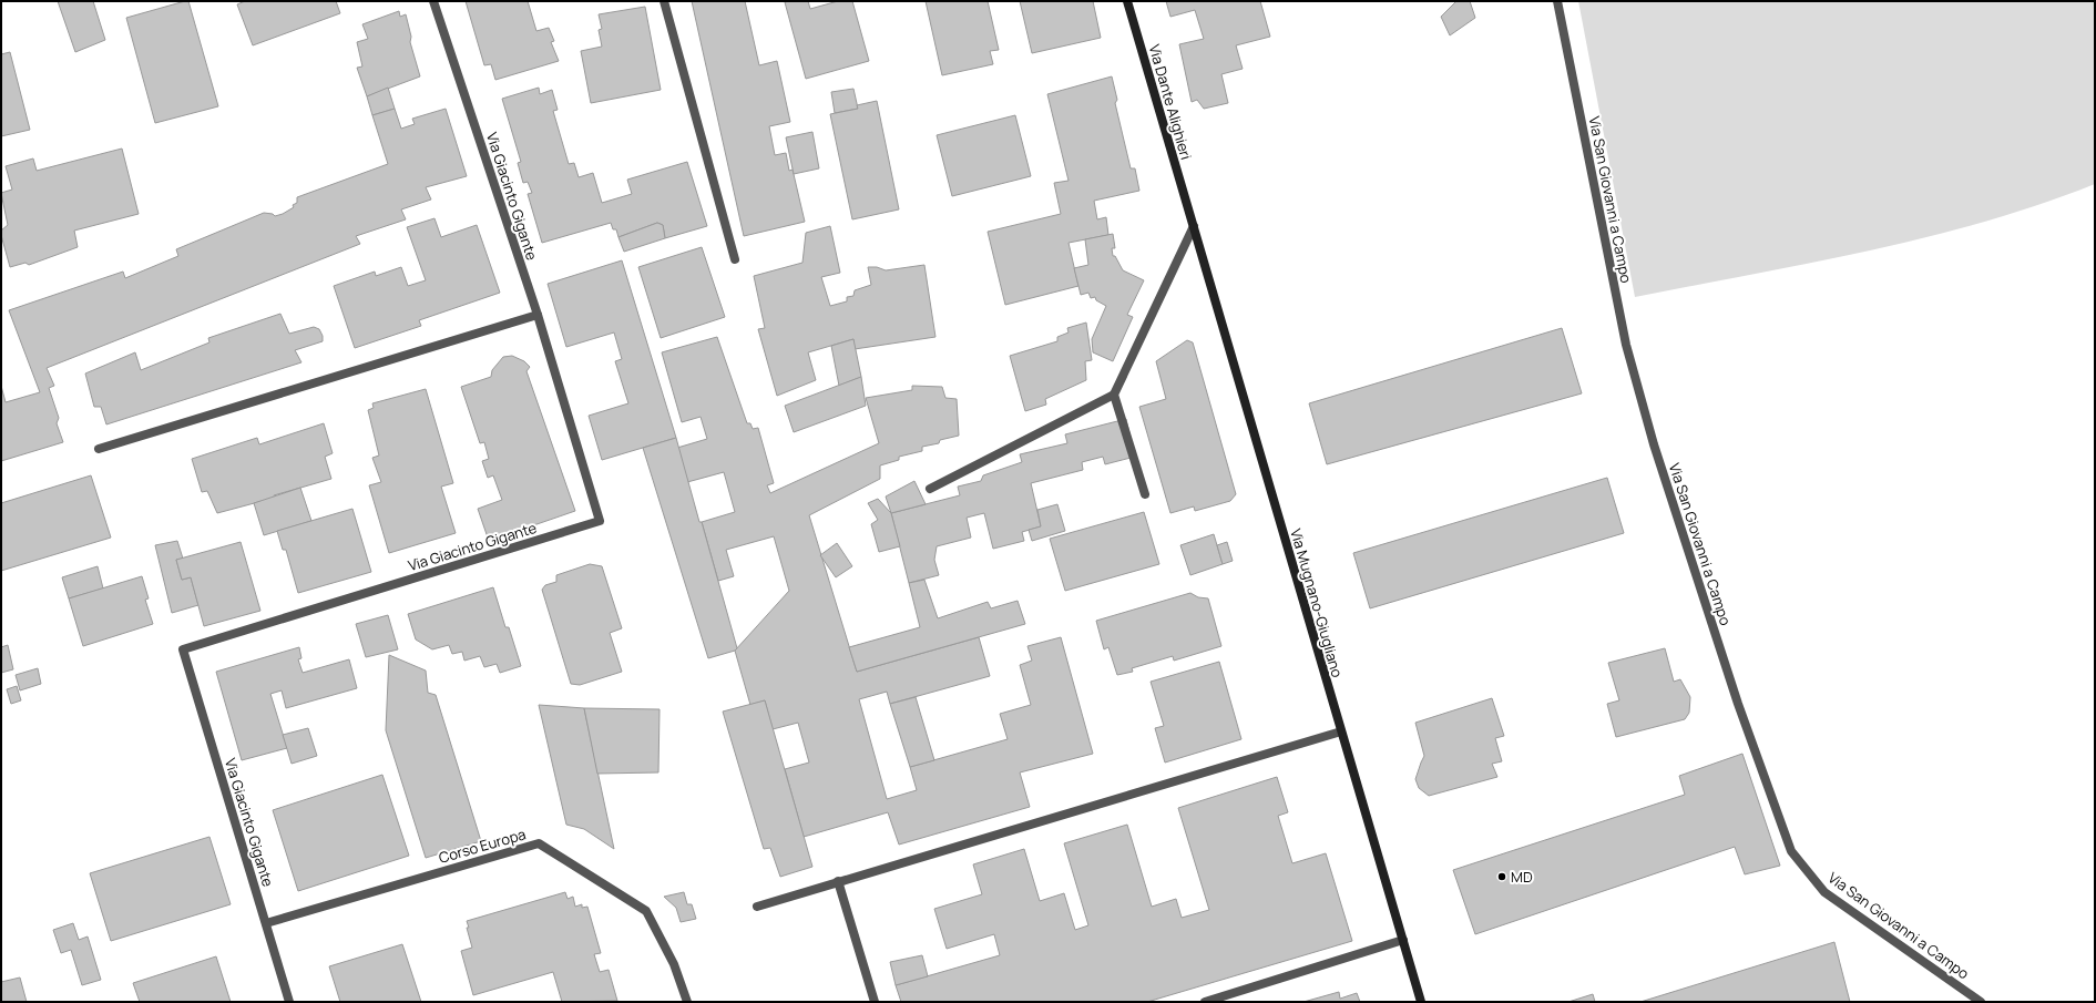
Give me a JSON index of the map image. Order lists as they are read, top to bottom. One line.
{"streets":{"main road":["Via Dante Alighieri","Via Mugnano-Giugliano"],"street":["Via Giacinto Gigante","Via San Giovanni a Campo","Corso Europa"]},"crossings":[["Via Dante Alighieri","Via Mugnano-Giugliano"],["Via Giacinto Gigante","Corso Europa"]],"places":["MD"]}
